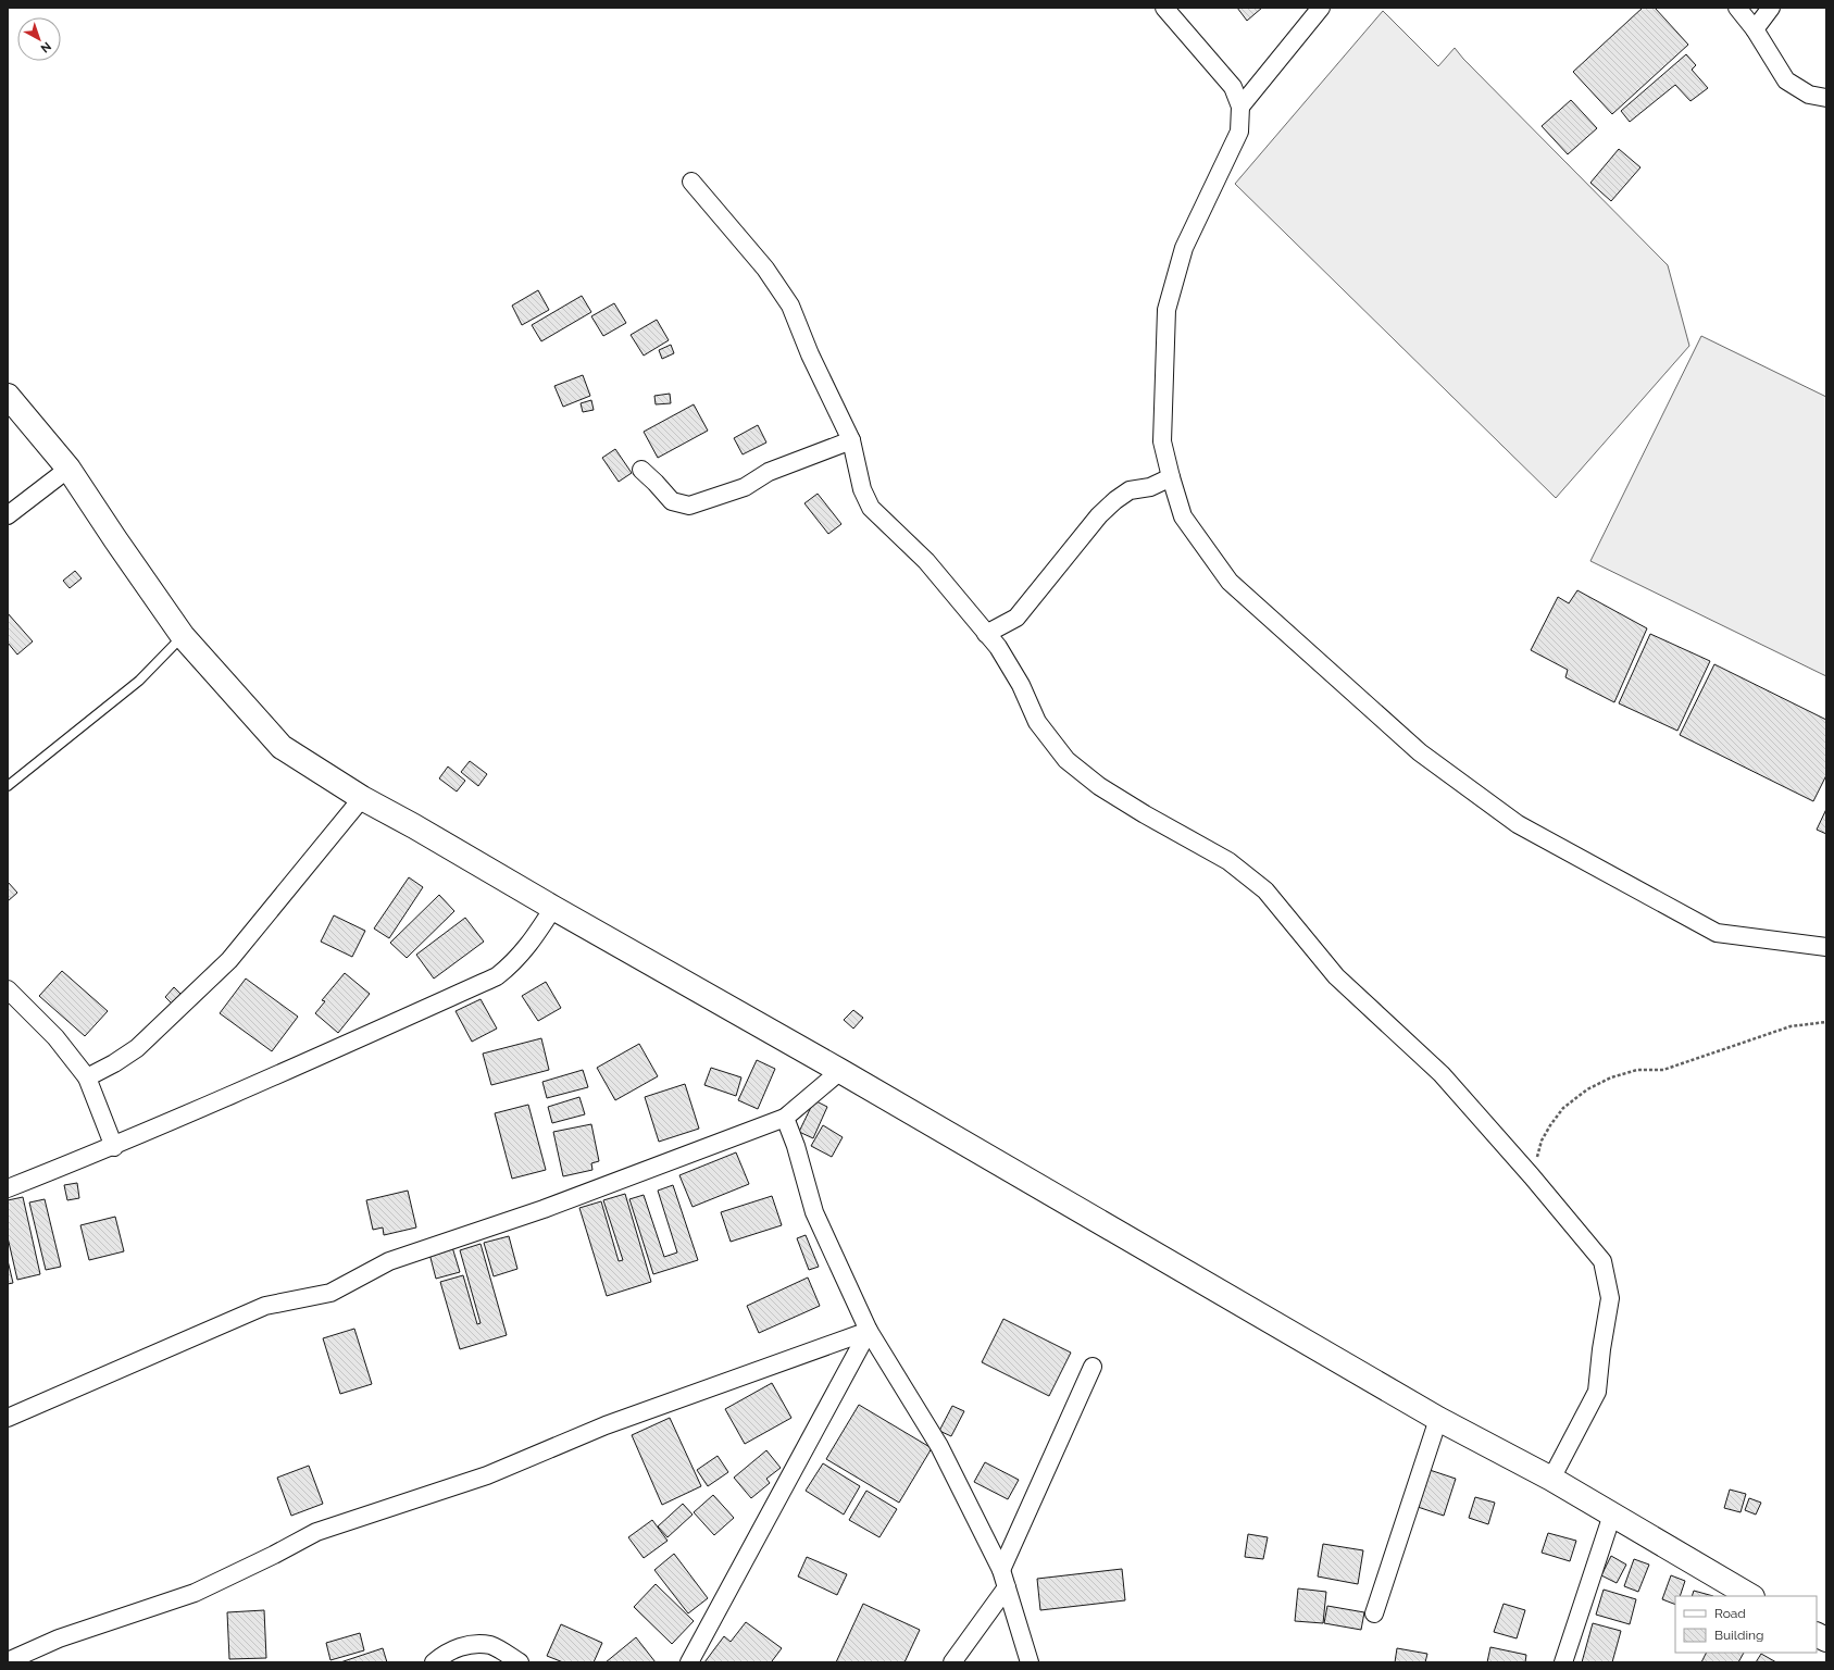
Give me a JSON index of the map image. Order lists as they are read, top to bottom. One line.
{"legend":["Road","Building"],"north":"bottom right"}
